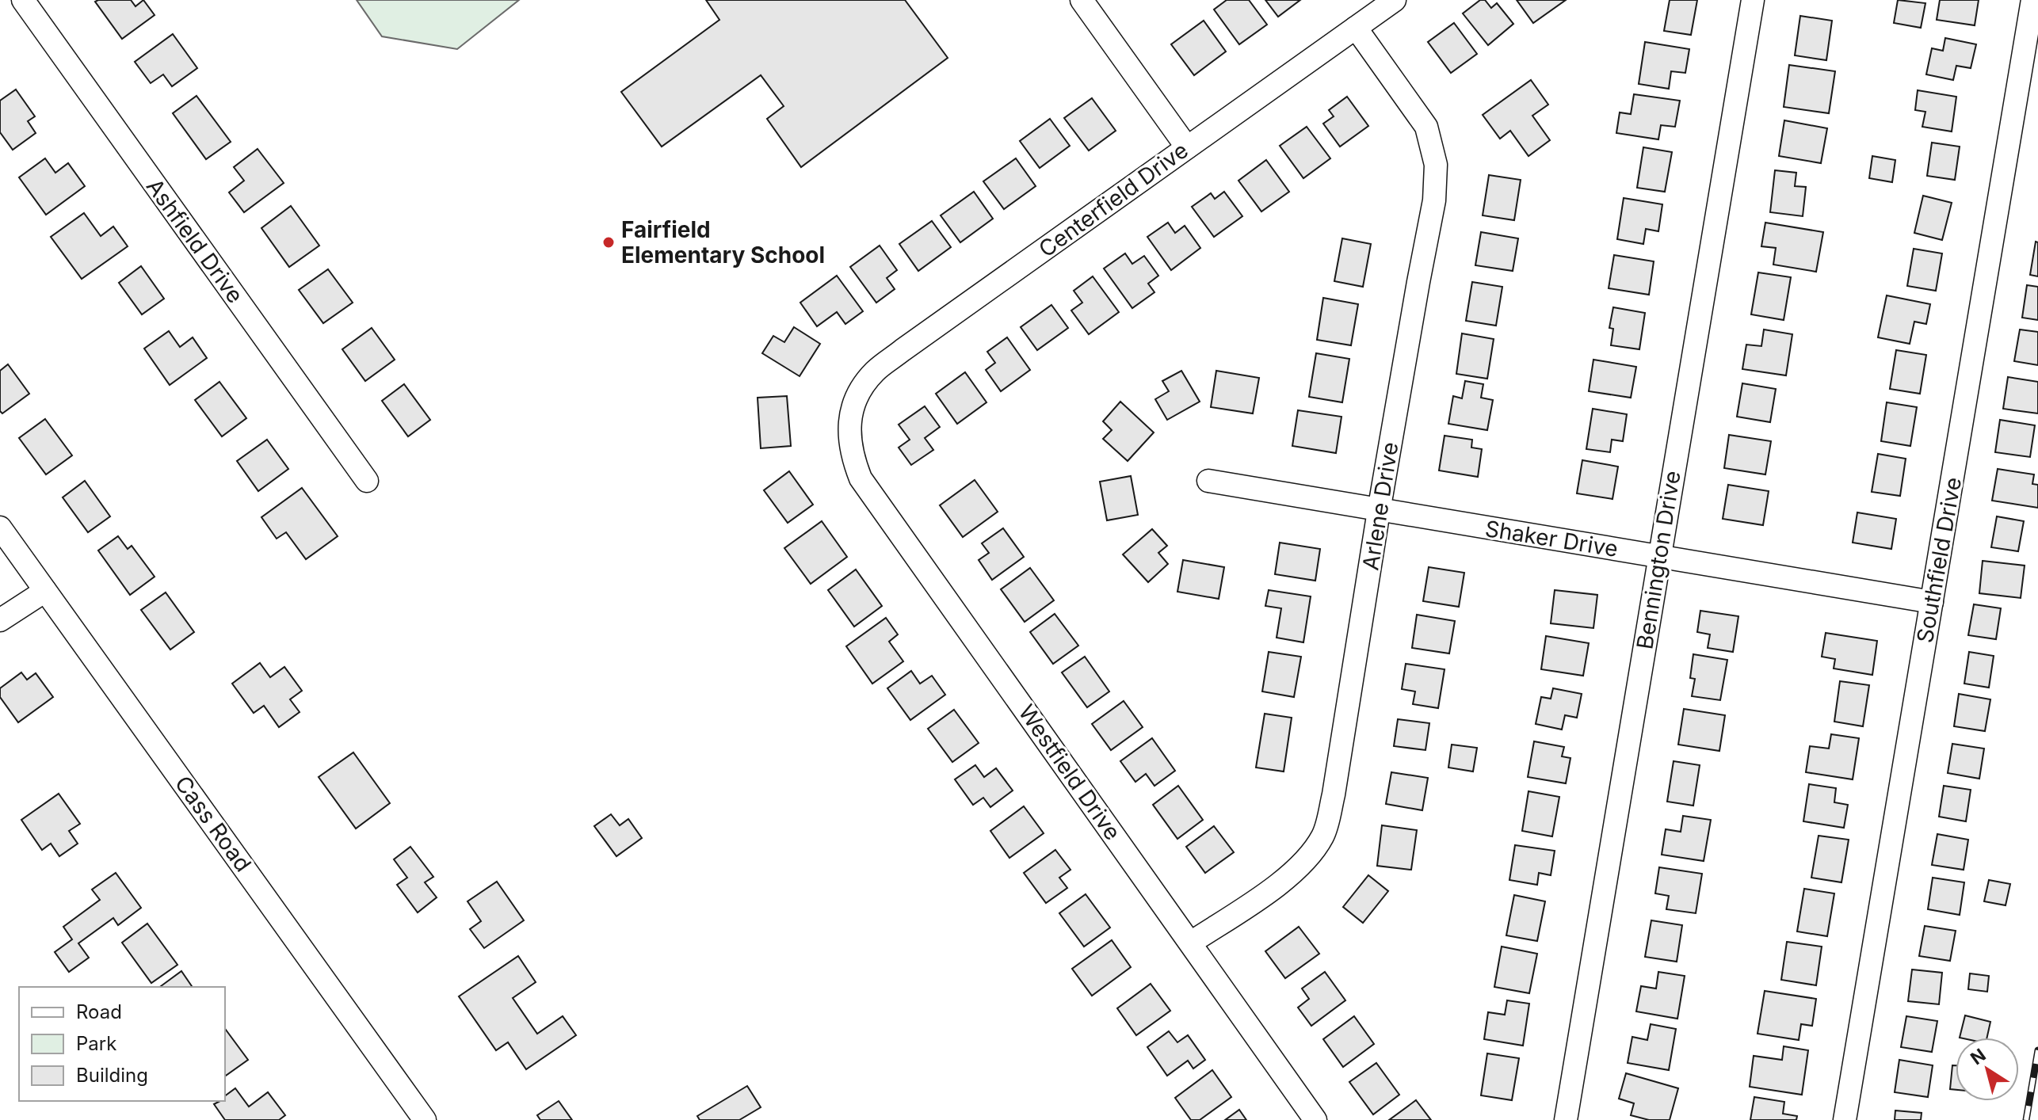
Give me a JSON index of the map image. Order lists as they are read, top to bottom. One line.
{"streets":{"street":["Centerfield Drive","Ashfield Drive","Arlene Drive","Shaker Drive","Bennington Drive","Southfield Drive","Westfield Drive","Cass Road"]},"crossings":[["Centerfield Drive","Arlene Drive"],["Centerfield Drive","Westfield Drive"],["Arlene Drive","Shaker Drive"],["Arlene Drive","Westfield Drive"],["Shaker Drive","Bennington Drive"],["Shaker Drive","Southfield Drive"]],"places":["Fairfield Elementary School"],"legend":["Road","Park","Building"],"north":"top left"}
